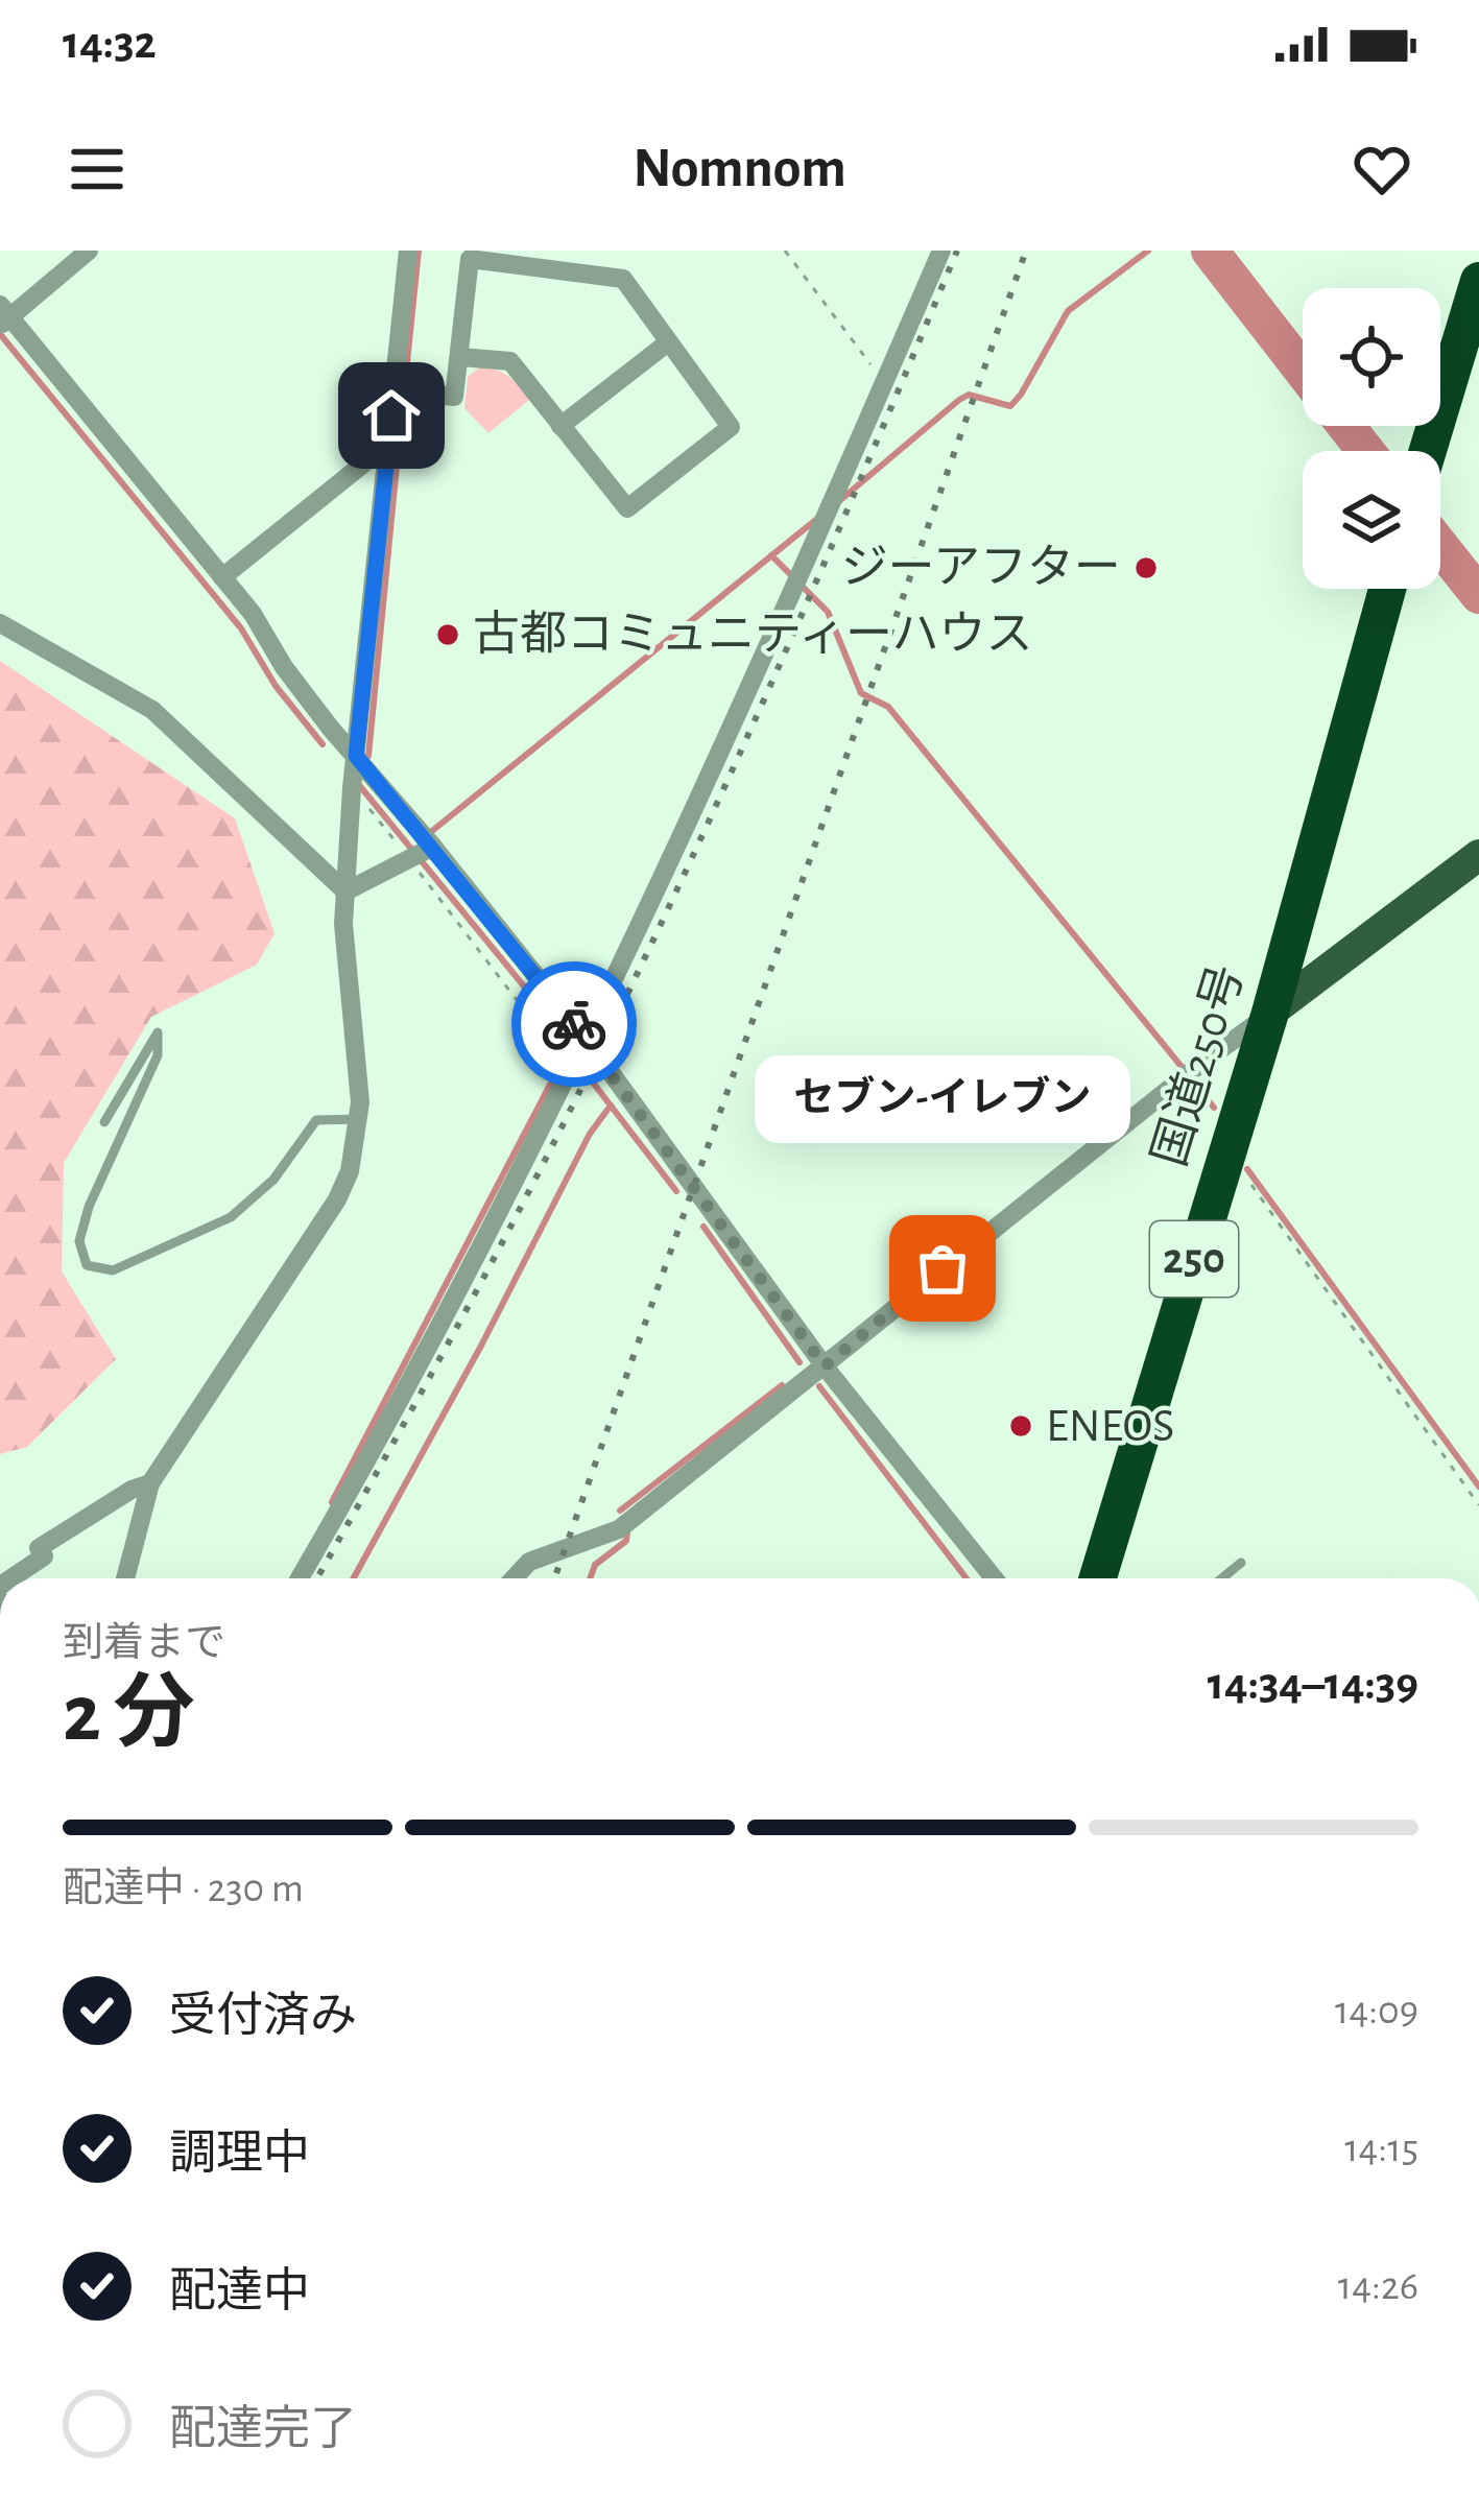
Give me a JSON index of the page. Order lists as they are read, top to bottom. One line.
{"streets":{"highway":["国道250号","250"]},"places":["ジーアフター","古都コミュニティーハウス","セブン-イレブン","ENEOS"],"page":{"status":"14:32","header":"Nomnom","bubble":"セブン-イレブン","heading":["2 分","到着まで","14:34–14:39"],"bar":"配達中 · 230 m","list":[["受付済み","14:09"],["調理中","14:15"],["配達中","14:26"],"配達完了"]}}
